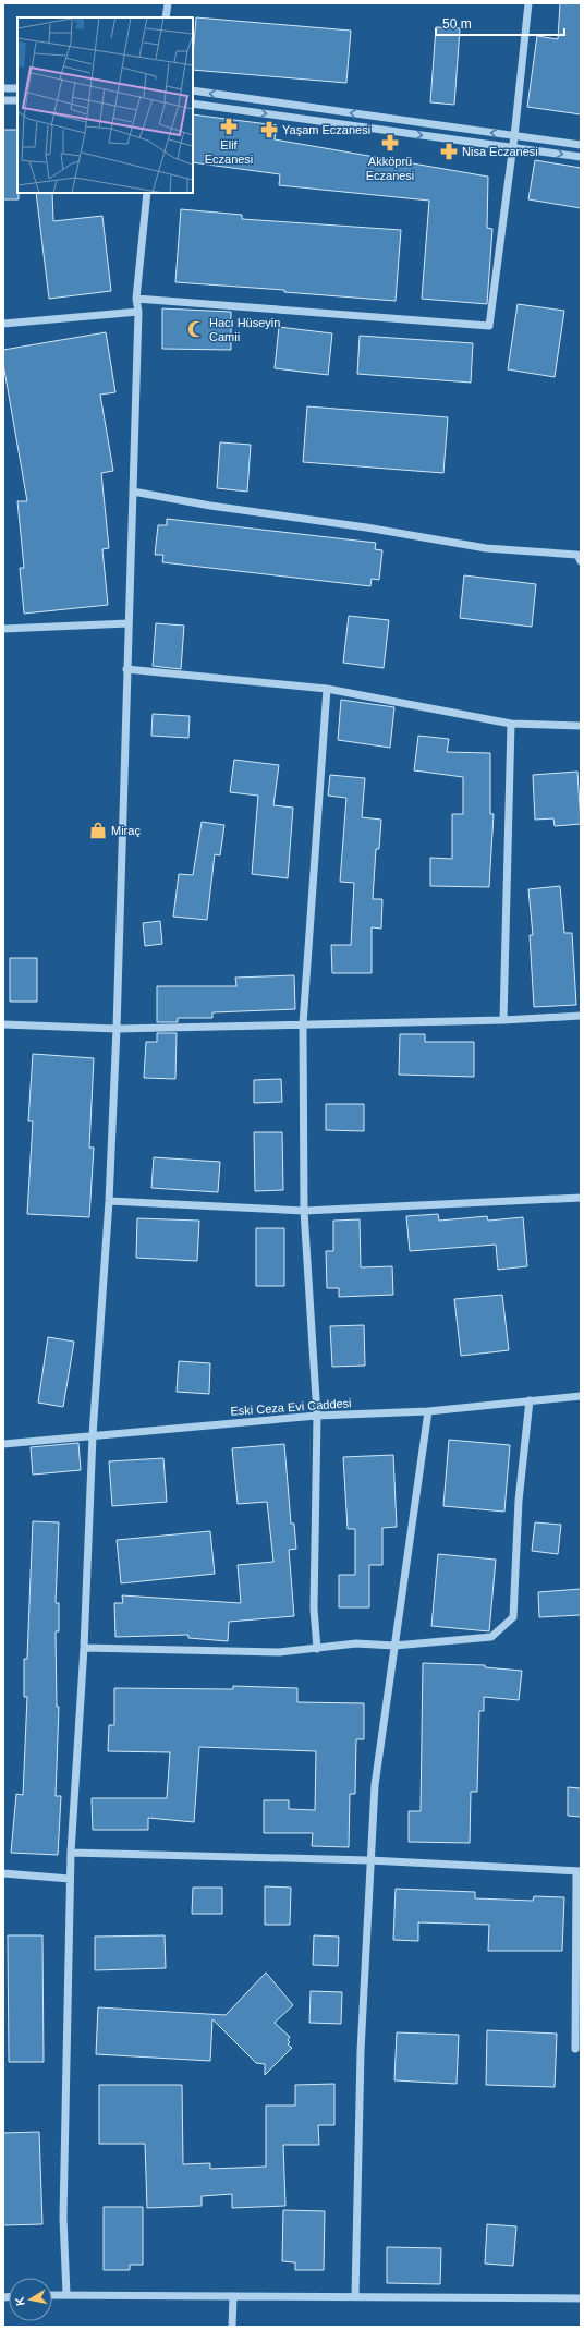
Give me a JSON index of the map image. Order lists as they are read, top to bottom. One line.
{"streets":{"street":["Eski Ceza Evi Caddesi"]},"places":{"pharmacy":["Elif Eczanesi","Yaşam Eczanesi","Akköprü Eczanesi","Nisa Eczanesi"],"mosque":["Hacı Hüseyin Camii"],"shop":["Miraç"]},"scale_bar":"50 m","north":"left"}
